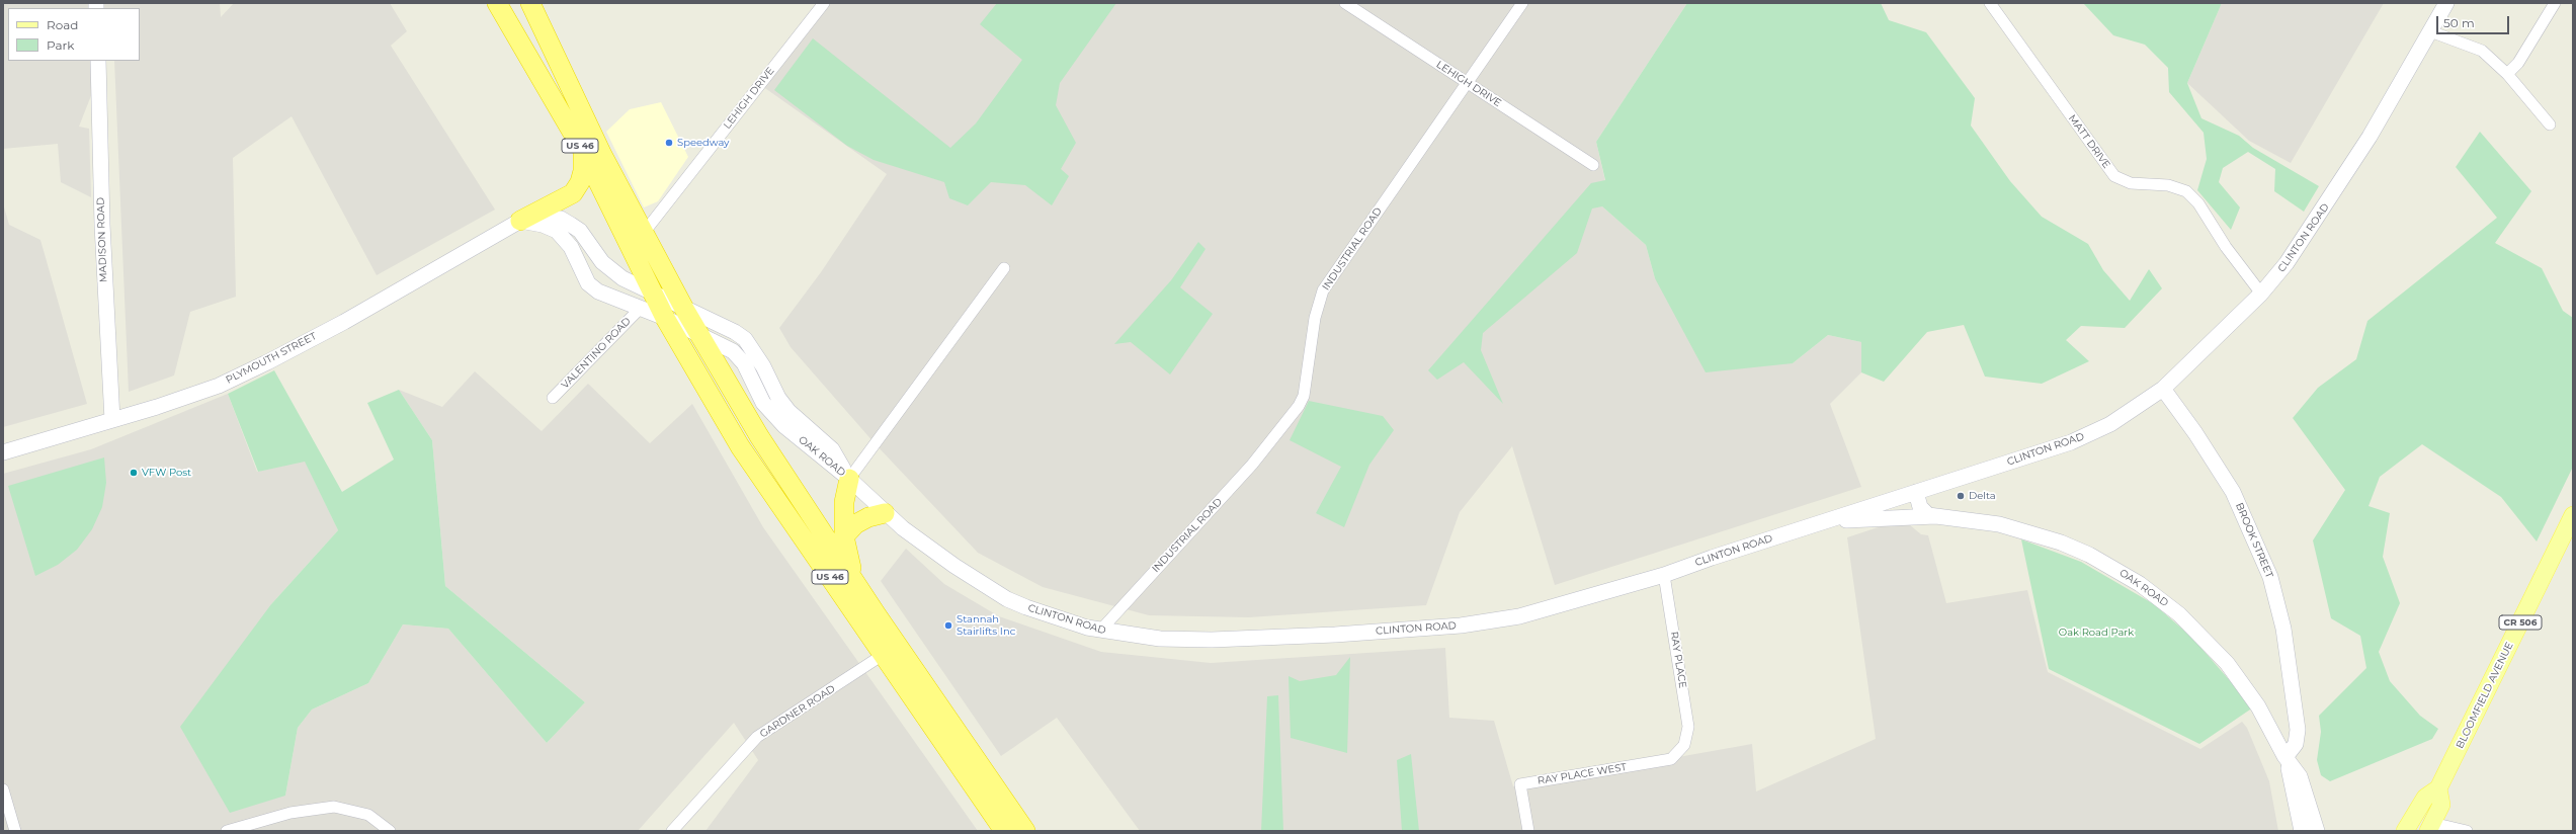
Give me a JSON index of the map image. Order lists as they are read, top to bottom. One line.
{"streets":{"highway":["US 46"],"main road":["CR 506","BLOOMFIELD AVENUE"],"street":["LEHIGH DRIVE","MATT DRIVE","CLINTON ROAD","MADISON ROAD","INDUSTRIAL ROAD","VALENTINO ROAD","PLYMOUTH STREET","OAK ROAD","BROOK STREET","RAY PLACE","GARDNER ROAD","RAY PLACE WEST"]},"crossings":[["LEHIGH DRIVE","US 46"],["LEHIGH DRIVE","INDUSTRIAL ROAD"],["MATT DRIVE","CLINTON ROAD"],["US 46","PLYMOUTH STREET"],["US 46","OAK ROAD"],["US 46","GARDNER ROAD"],["CLINTON ROAD","INDUSTRIAL ROAD"],["CLINTON ROAD","OAK ROAD"],["CLINTON ROAD","BROOK STREET"],["CLINTON ROAD","RAY PLACE"],["MADISON ROAD","PLYMOUTH STREET"],["PLYMOUTH STREET","OAK ROAD"],["OAK ROAD","BROOK STREET"],["RAY PLACE","RAY PLACE WEST"]],"parks":["Oak Road Park"],"places":["Speedway","VFW Post","Delta","Stannah Stairlifts Inc"],"legend":["Road","Park"],"scale_bar":"50 m"}
